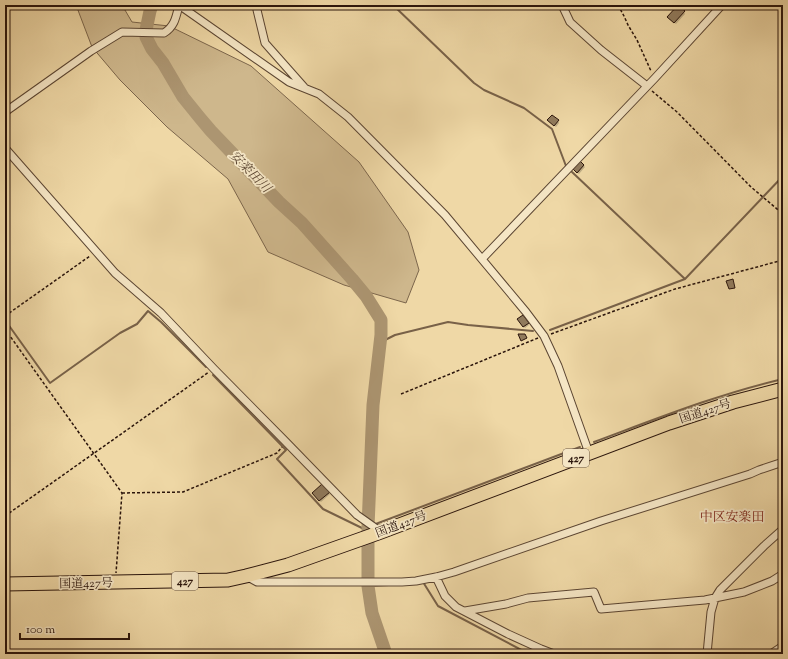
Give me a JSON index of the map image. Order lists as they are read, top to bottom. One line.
{"streets":{"highway":["国道427号","427"]},"districts":["中区安楽田"],"water":["安楽田川"],"scale_bar":"100 m"}
